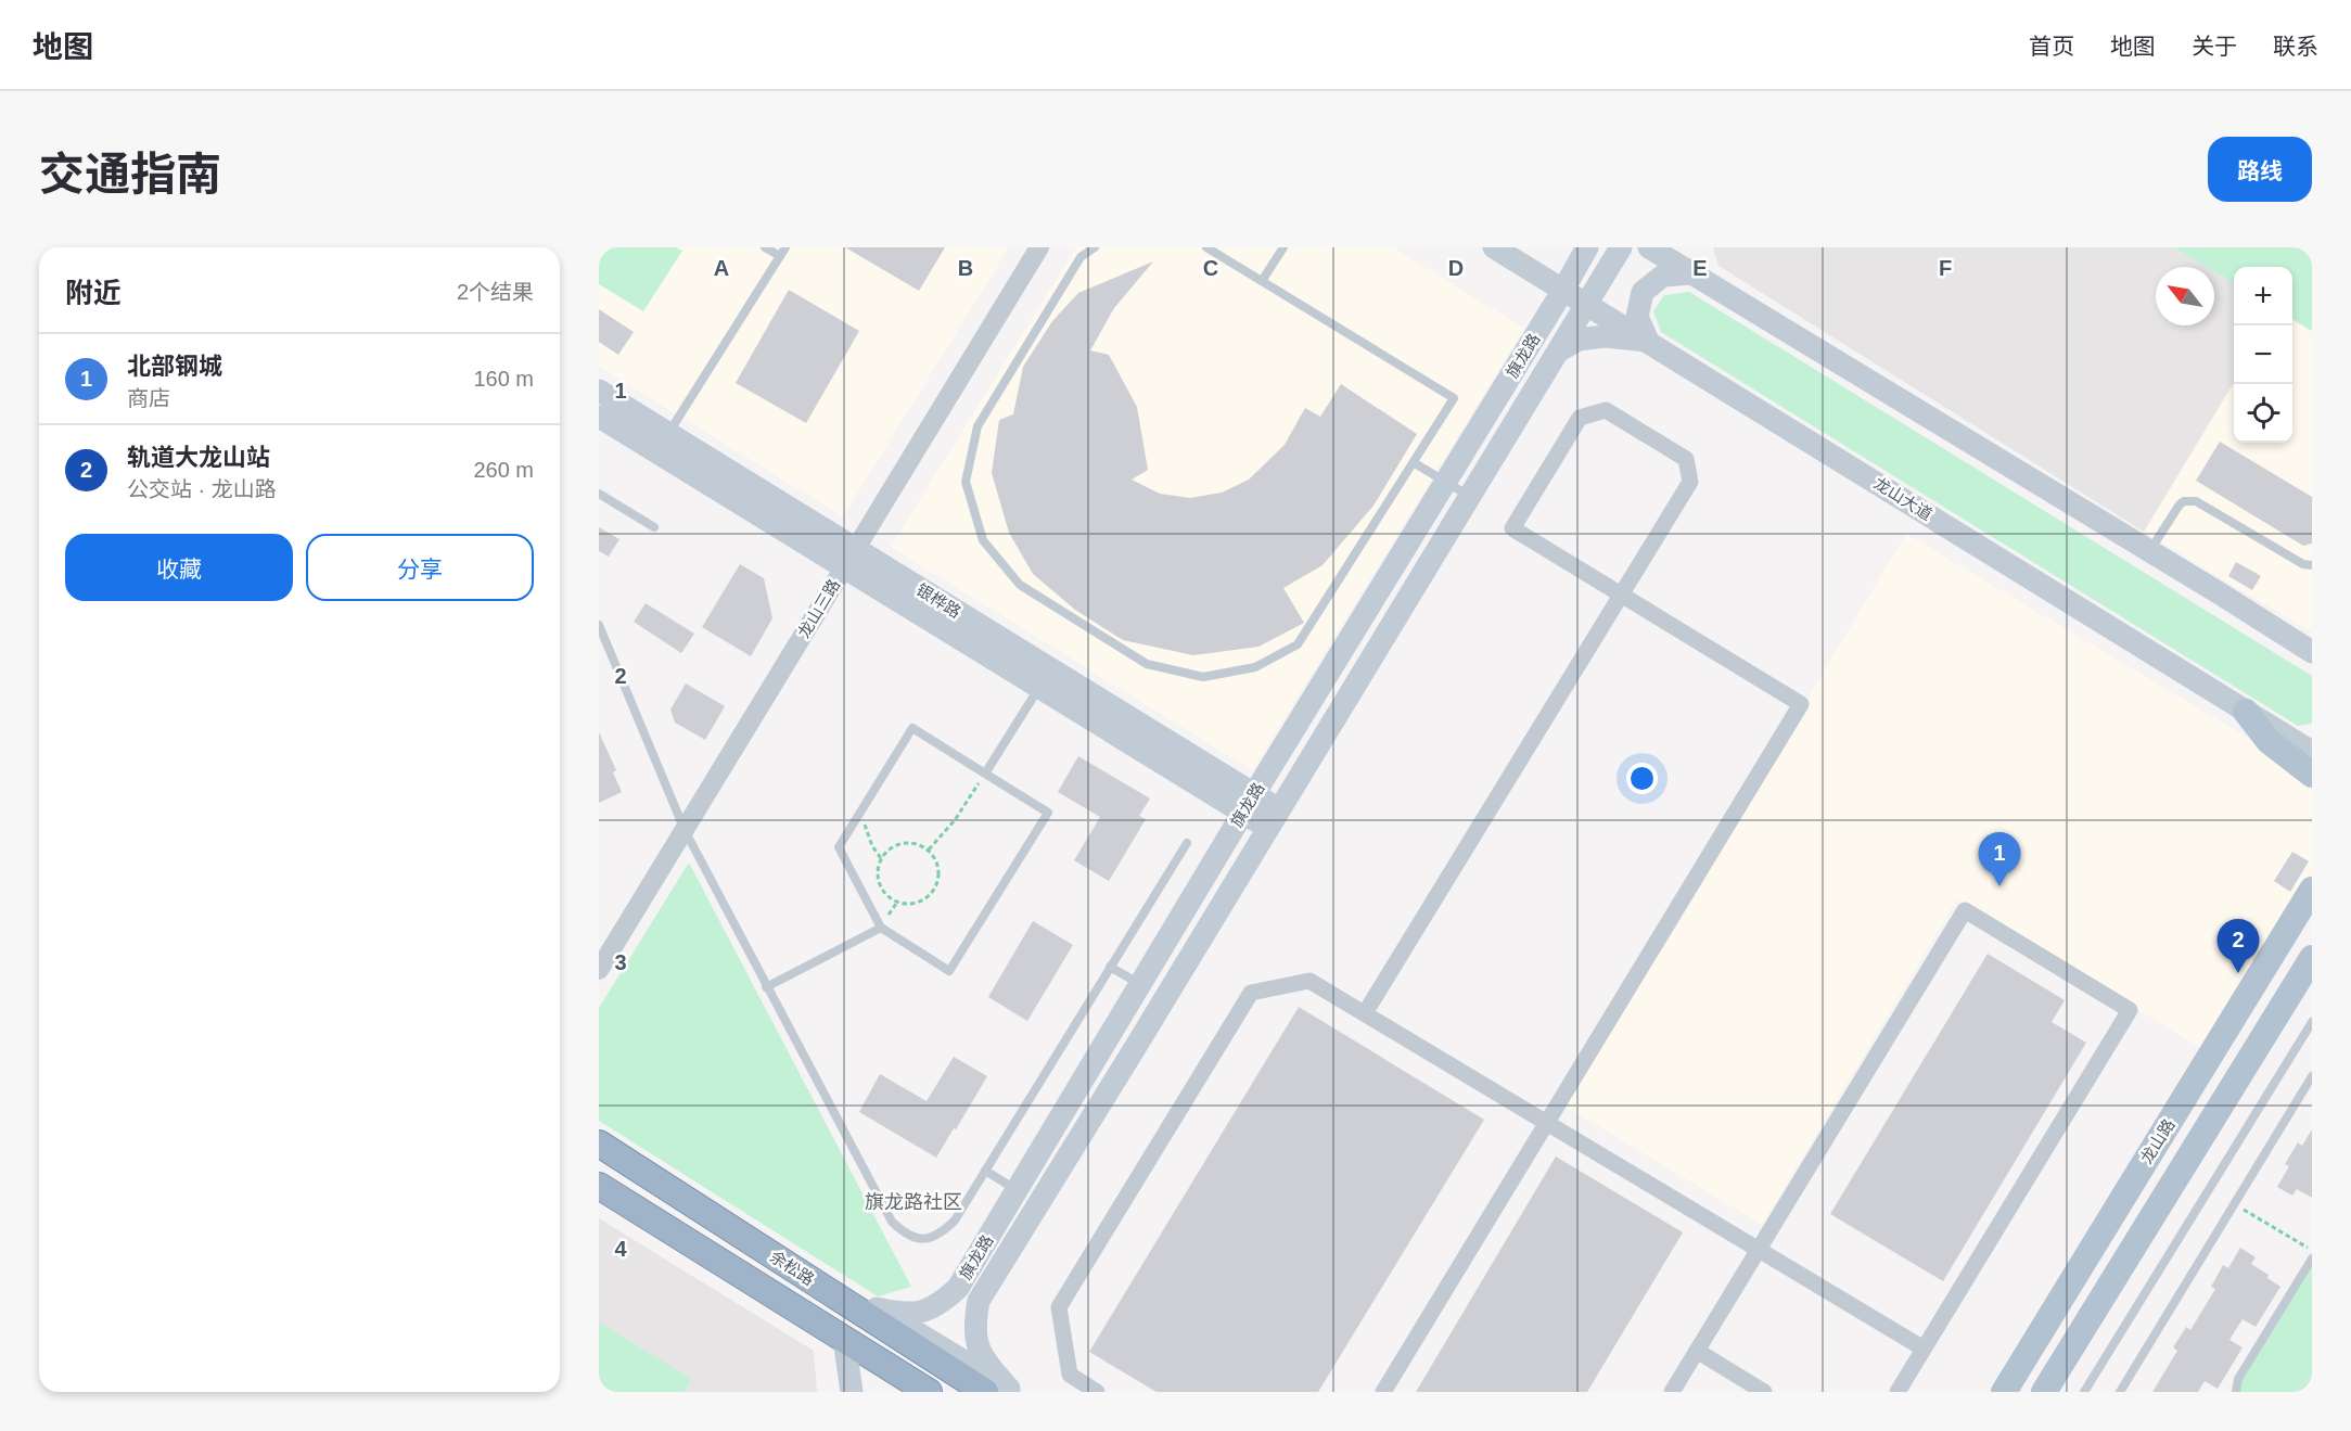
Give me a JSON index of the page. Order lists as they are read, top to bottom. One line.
{"streets":{"highway":["余松路"],"main road":["旗龙路","龙山大道","银桦路","龙山路"],"street":["龙山三路"]},"crossings":[["旗龙路","龙山大道"],["旗龙路","银桦路"],["银桦路","龙山三路"]],"districts":["旗龙路社区"],"north":"top left","page":{"header":"地图","nav":["首页","地图","关于","联系"],"title":"交通指南","buttons":["路线",["收藏","分享"]],"heading":["附近","2个结果"],"map_buttons":["+","−"],"list":[{"mark":"1","name":"北部钢城","note":"商店","value":"160 m"},{"mark":"2","name":"轨道大龙山站","note":"公交站 · 龙山路","value":"260 m"}],"pins":["1","2"]},"grid":{"columns":["A","B","C","D","E","F"],"rows":["1","2","3","4"]}}
